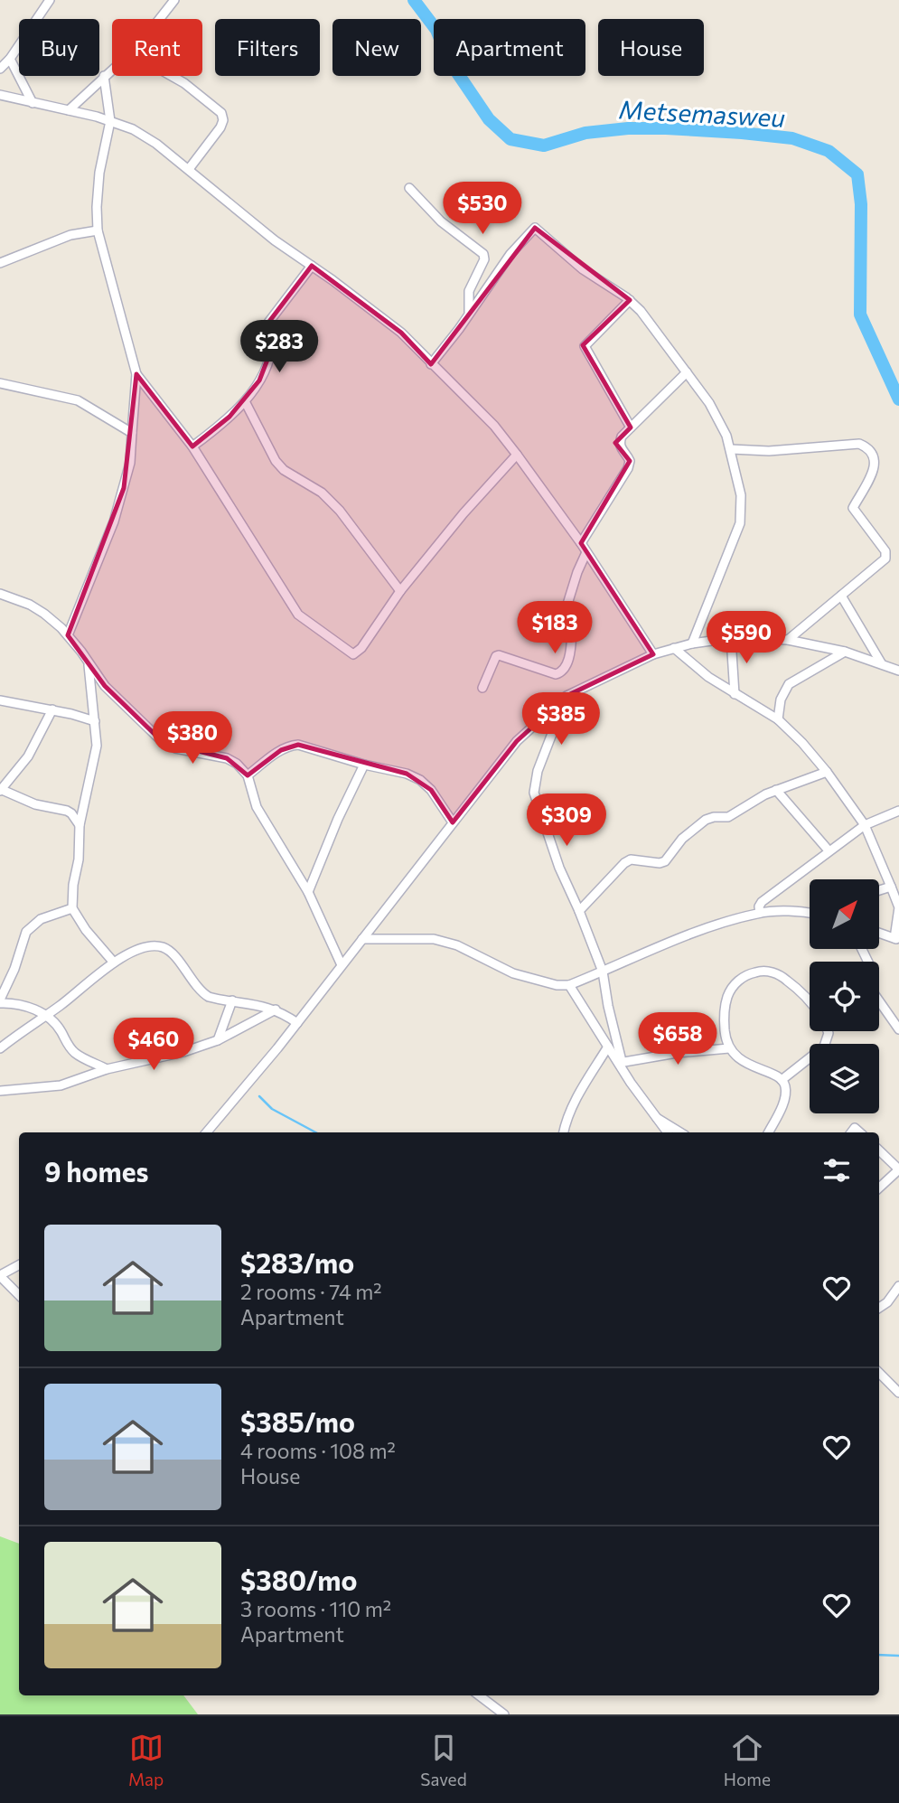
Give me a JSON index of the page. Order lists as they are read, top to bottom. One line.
{"water":["Metsemasweu"],"north":"top right","page":{"chip":["Buy","Rent","Filters","New","Apartment","House"],"price":["$530","$283","$183","$590","$385","$380","$309","$658","$460"],"heading":"9 homes","list":[{"name":"$283/mo","note":"2 rooms · 74 m² · Apartment"},{"name":"$385/mo","note":"4 rooms · 108 m² · House"},{"name":"$380/mo","note":"3 rooms · 110 m² · Apartment"}],"tabs":["Map","Saved","Home"]}}
